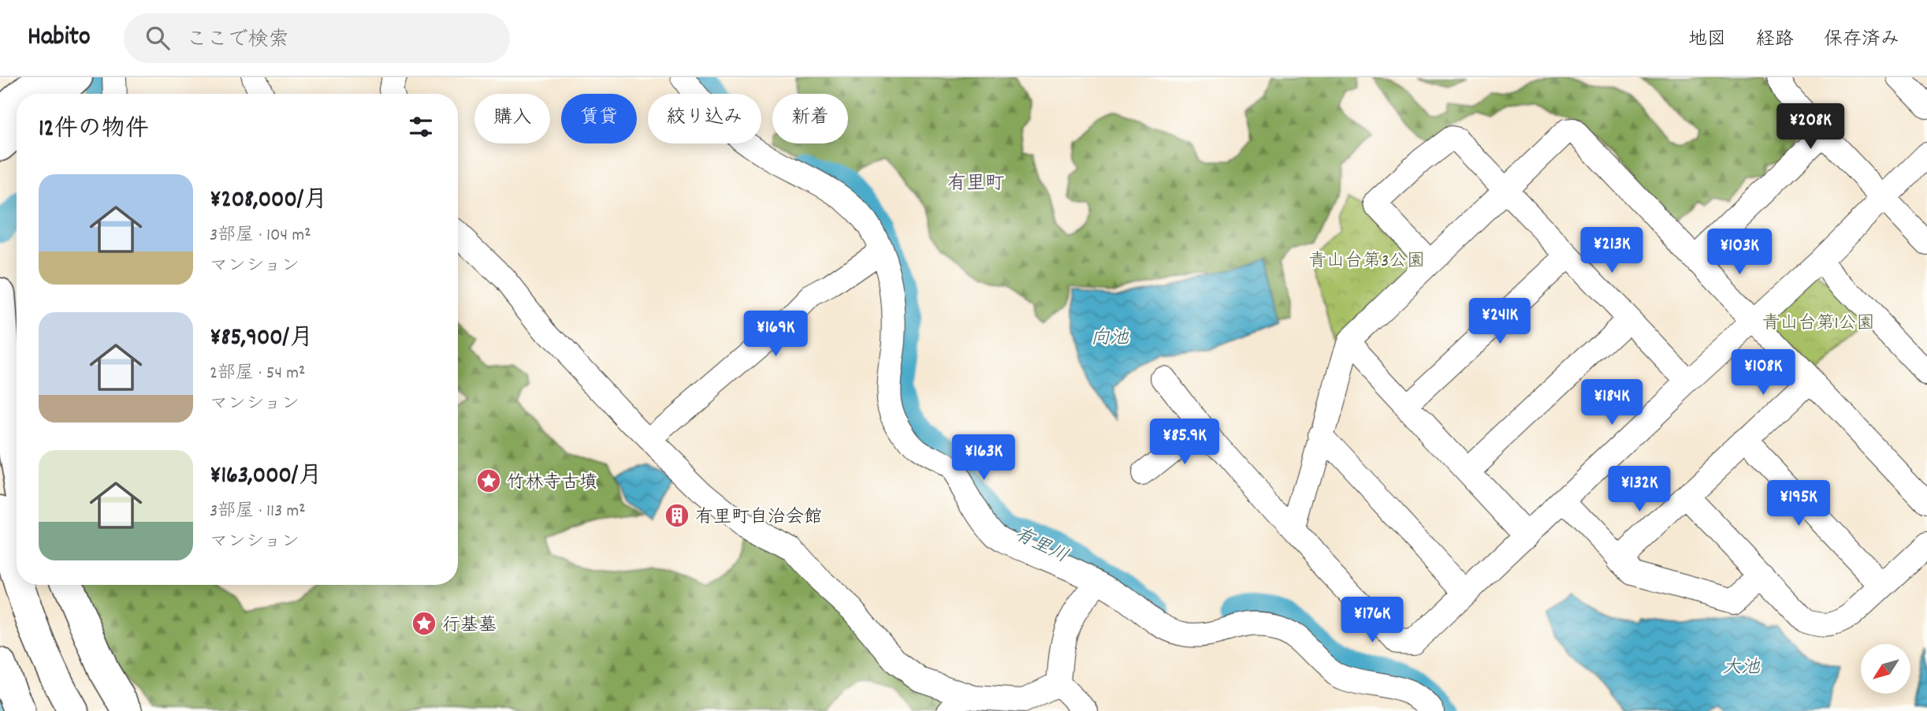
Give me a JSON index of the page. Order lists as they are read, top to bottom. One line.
{"districts":["有里町"],"water":["向池","有里川","大池"],"parks":["青山台第3公園","青山台第1公園"],"places":{"place":["竹林寺古墳","行基墓"],"building":["有里町自治会館"]},"north":"bottom left","page":{"header":"Habito","search":"ここで検索","nav":["地図","経路","保存済み"],"chip":["購入","賃貸","絞り込み","新着"],"heading":"12件の物件","price":["¥208K","¥213K","¥103K","¥241K","¥169K","¥108K","¥184K","¥85.9K","¥163K","¥132K","¥195K","¥176K"],"list":[{"name":"¥208,000/月","note":"3部屋 · 104 m² · マンション"},{"name":"¥85,900/月","note":"2部屋 · 54 m² · マンション"},{"name":"¥163,000/月","note":"3部屋 · 113 m² · マンション"}]}}
